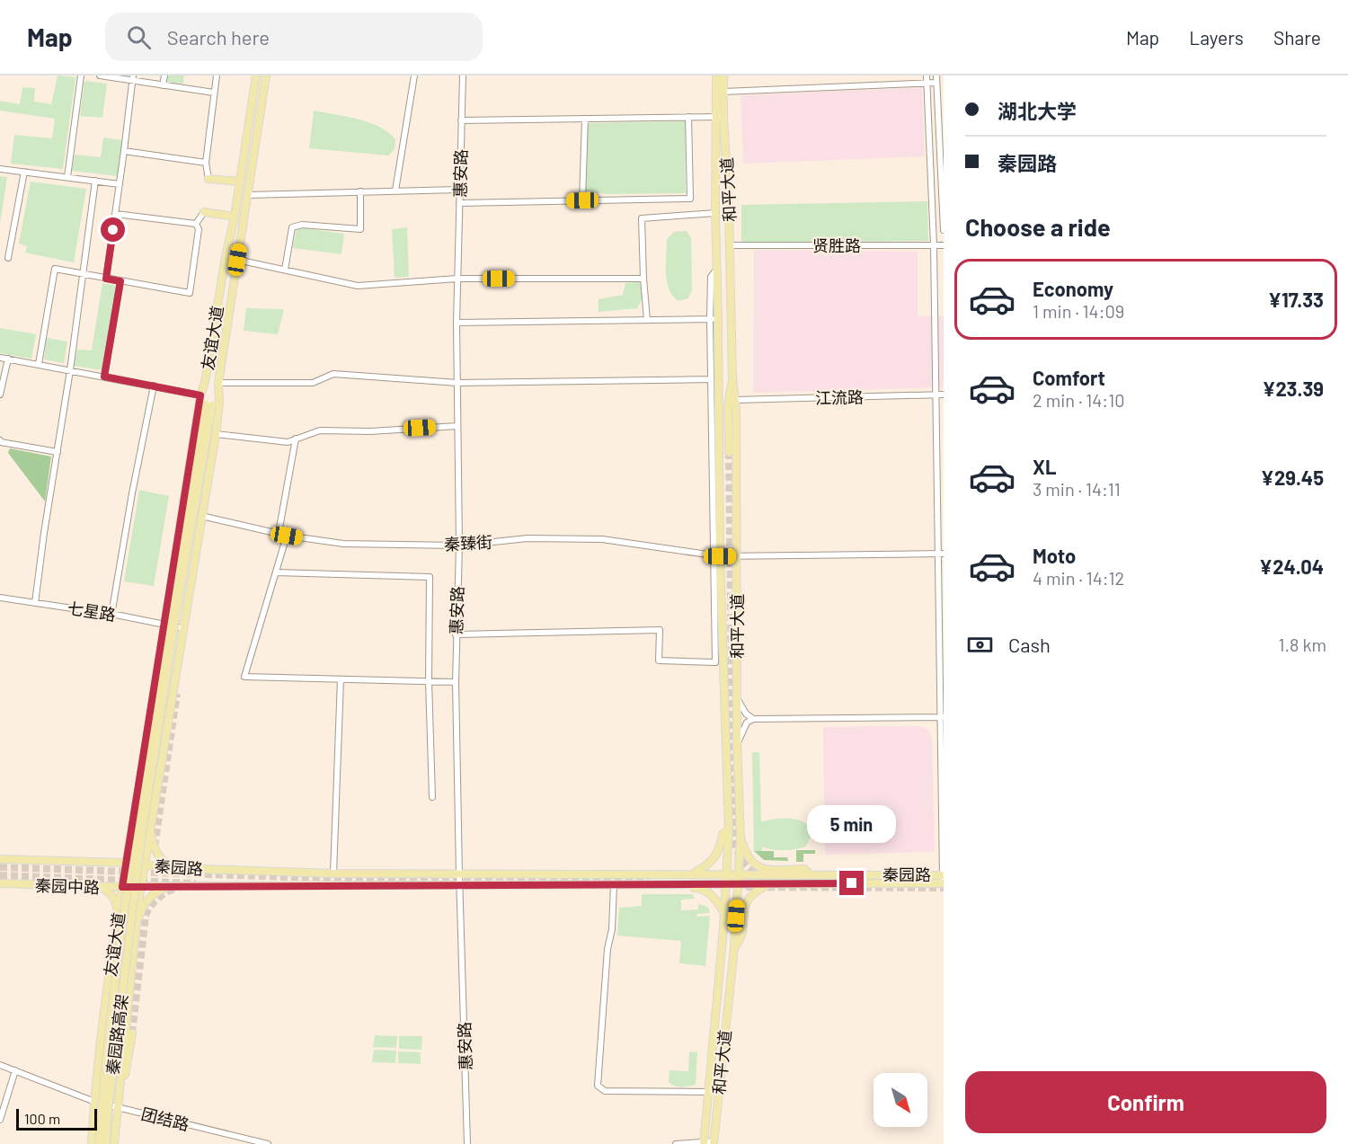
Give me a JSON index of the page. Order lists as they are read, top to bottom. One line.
{"streets":{"main road":["和平大道","友谊大道","秦园路","秦园中路","秦园路高架"],"street":["惠安路","贤胜路","江流路","秦臻街","七星路","团结路"]},"crossings":[["惠安路","秦臻街"],["惠安路","秦园路"],["和平大道","贤胜路"],["和平大道","江流路"],["和平大道","秦臻街"],["和平大道","秦园路"],["友谊大道","秦臻街"],["友谊大道","七星路"],["友谊大道","秦园路"],["友谊大道","秦园中路"],["友谊大道","秦园路高架"],["友谊大道","团结路"],["秦园路","秦园中路"]],"scale_bar":"100 m","north":"bottom right","page":{"header":"Map","search":"Search here","nav":["Map","Layers","Share"],"banner":["湖北大学","秦园路"],"heading":"Choose a ride","list":[{"name":"Economy","note":"1 min · 14:09","value":"¥17.33"},{"name":"Comfort","note":"2 min · 14:10","value":"¥23.39"},{"name":"XL","note":"3 min · 14:11","value":"¥29.45"},{"name":"Moto","note":"4 min · 14:12","value":"¥24.04"}],"pay":["Cash","1.8 km"],"bubble":"5 min","buttons":"Confirm","scale":"100 m"}}
